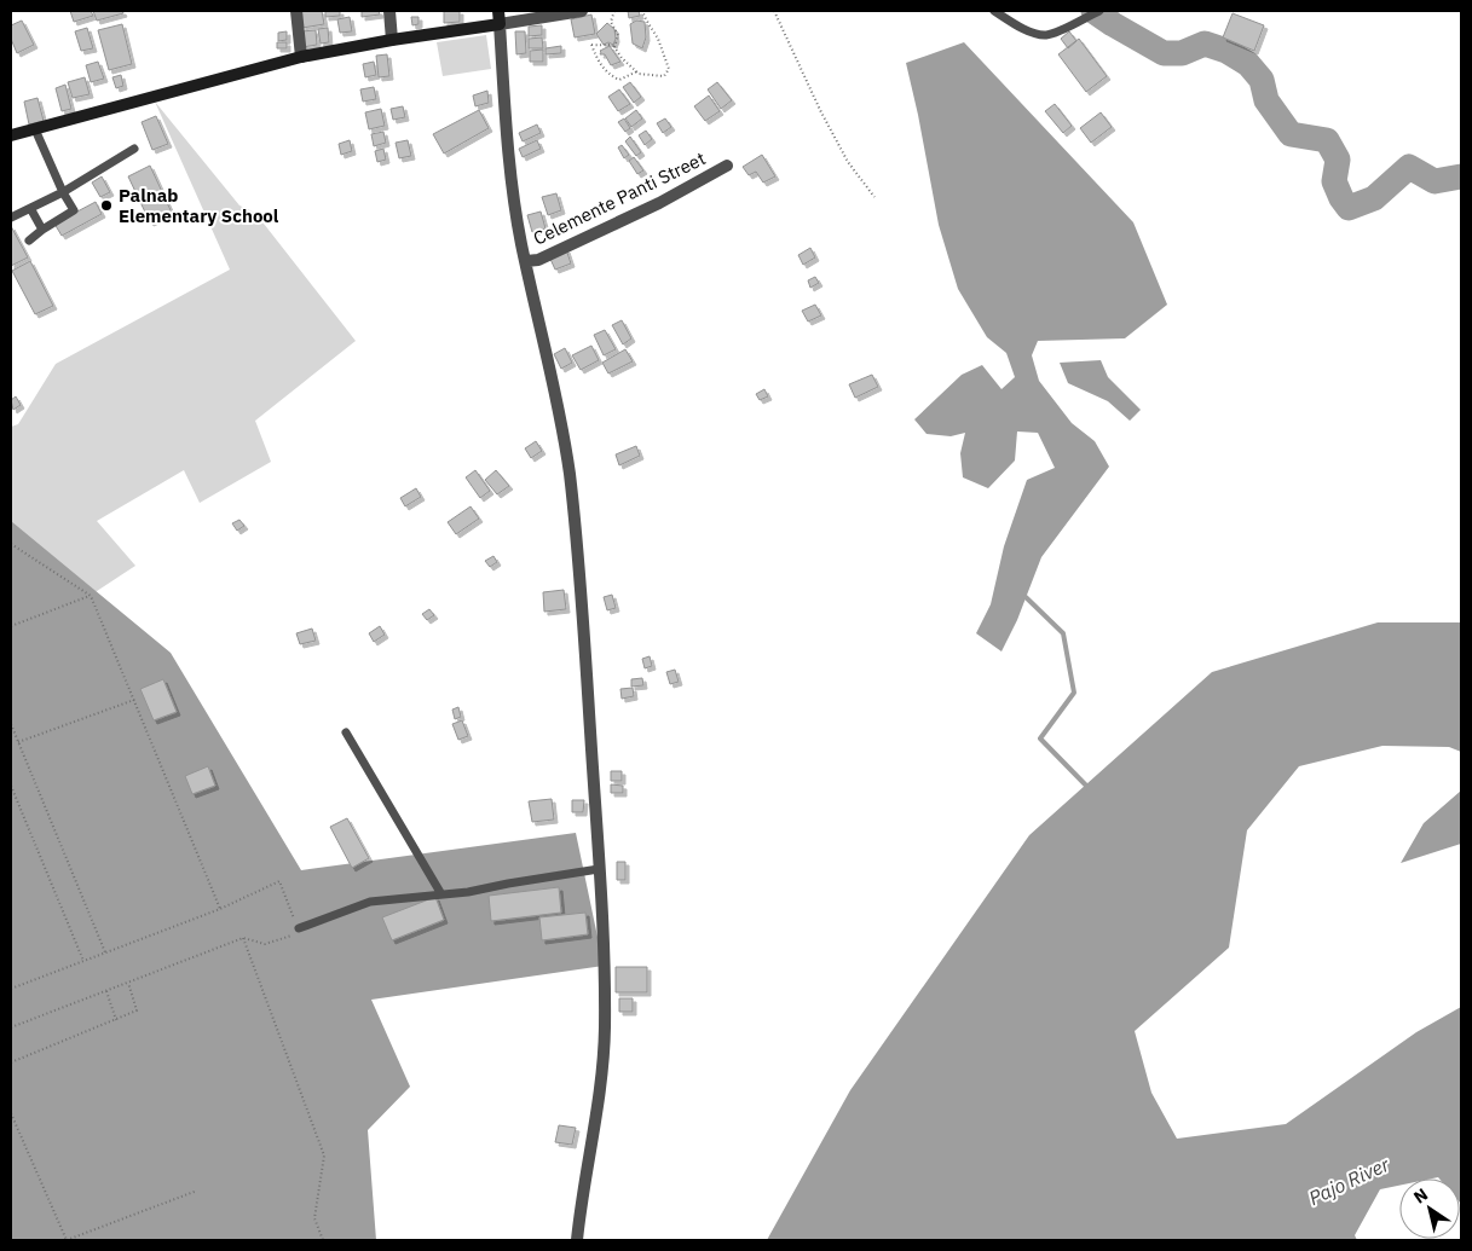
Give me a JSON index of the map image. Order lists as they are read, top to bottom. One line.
{"streets":{"street":["Celemente Panti Street"]},"water":["Pajo River"],"places":["Palnab Elementary School"],"north":"top left"}
